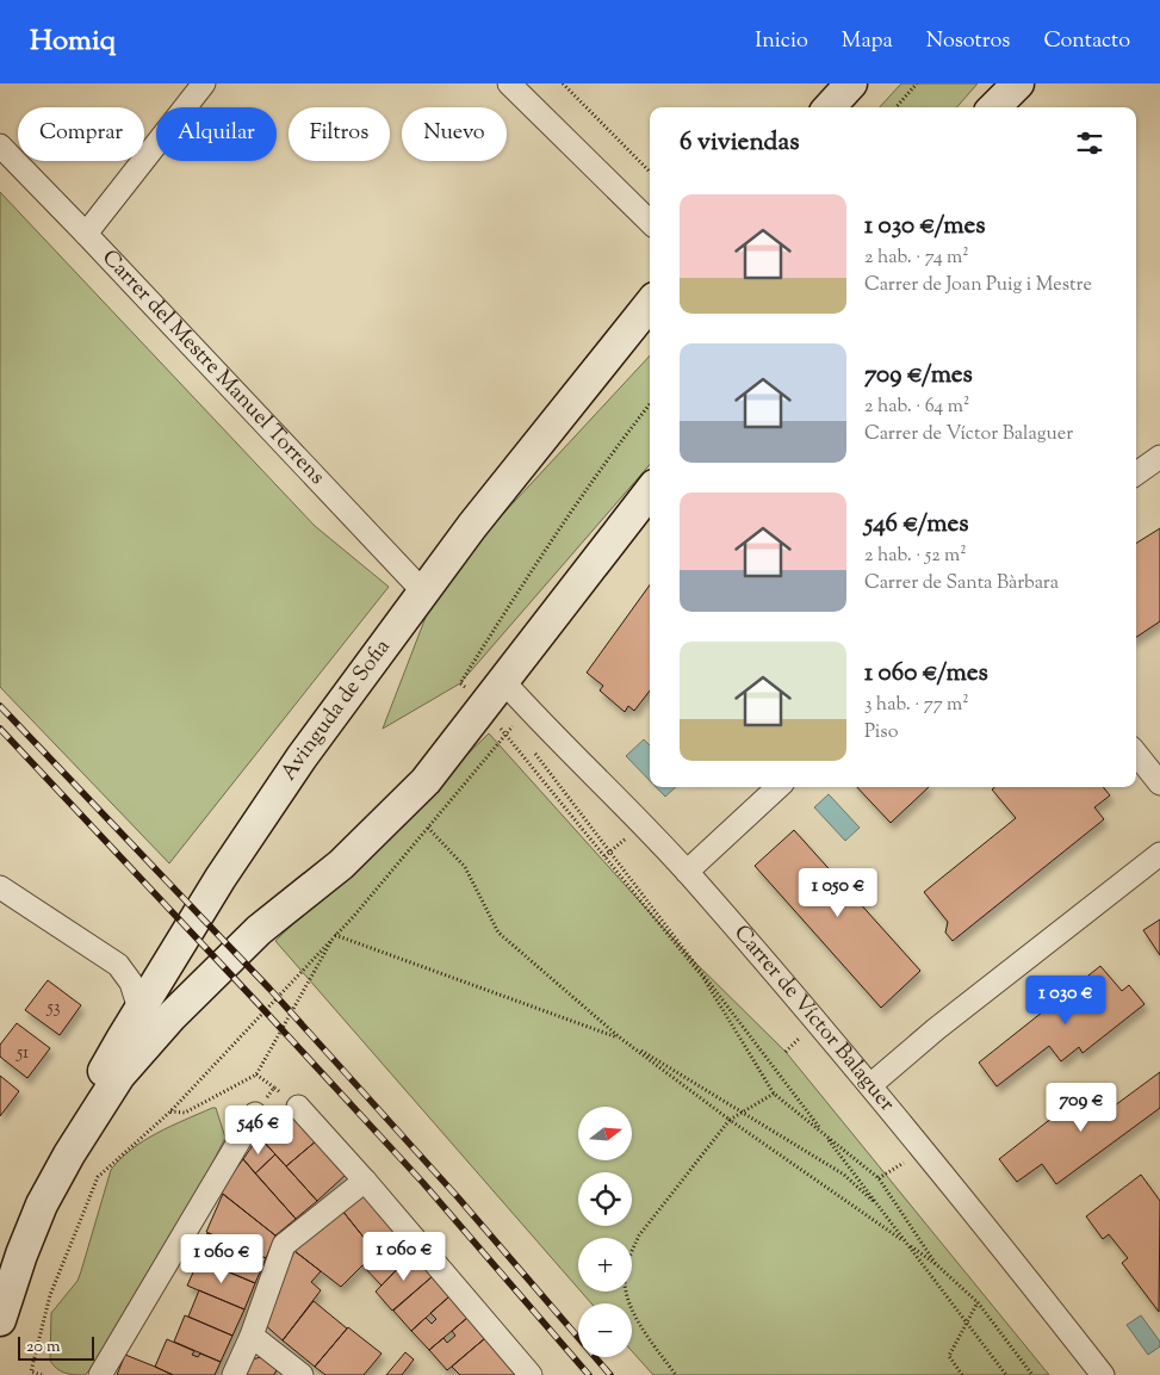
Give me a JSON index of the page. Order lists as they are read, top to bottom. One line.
{"streets":{"street":["Carrer del Mestre Manuel Torrens","Avinguda de Sofia","Carrer de Víctor Balaguer"]},"crossings":[["Carrer del Mestre Manuel Torrens","Avinguda de Sofia"],["Avinguda de Sofia","Carrer de Víctor Balaguer"]],"house_numbers":["53","51"],"scale_bar":"20 m","north":"right","page":{"header":"Homiq","nav":["Inicio","Mapa","Nosotros","Contacto"],"chip":["Comprar","Alquilar","Filtros","Nuevo"],"heading":"6 viviendas","list":[{"name":"1 030 €/mes","note":"2 hab. · 74 m² · Carrer de Joan Puig i Mestre"},{"name":"709 €/mes","note":"2 hab. · 64 m² · Carrer de Víctor Balaguer"},{"name":"546 €/mes","note":"2 hab. · 52 m² · Carrer de Santa Bàrbara"},{"name":"1 060 €/mes","note":"3 hab. · 77 m² · Piso"}],"price":["1 050 €","1 030 €","709 €","546 €","1 060 €","1 060 €"],"map_buttons":["+","−"],"scale":"20 m"}}
